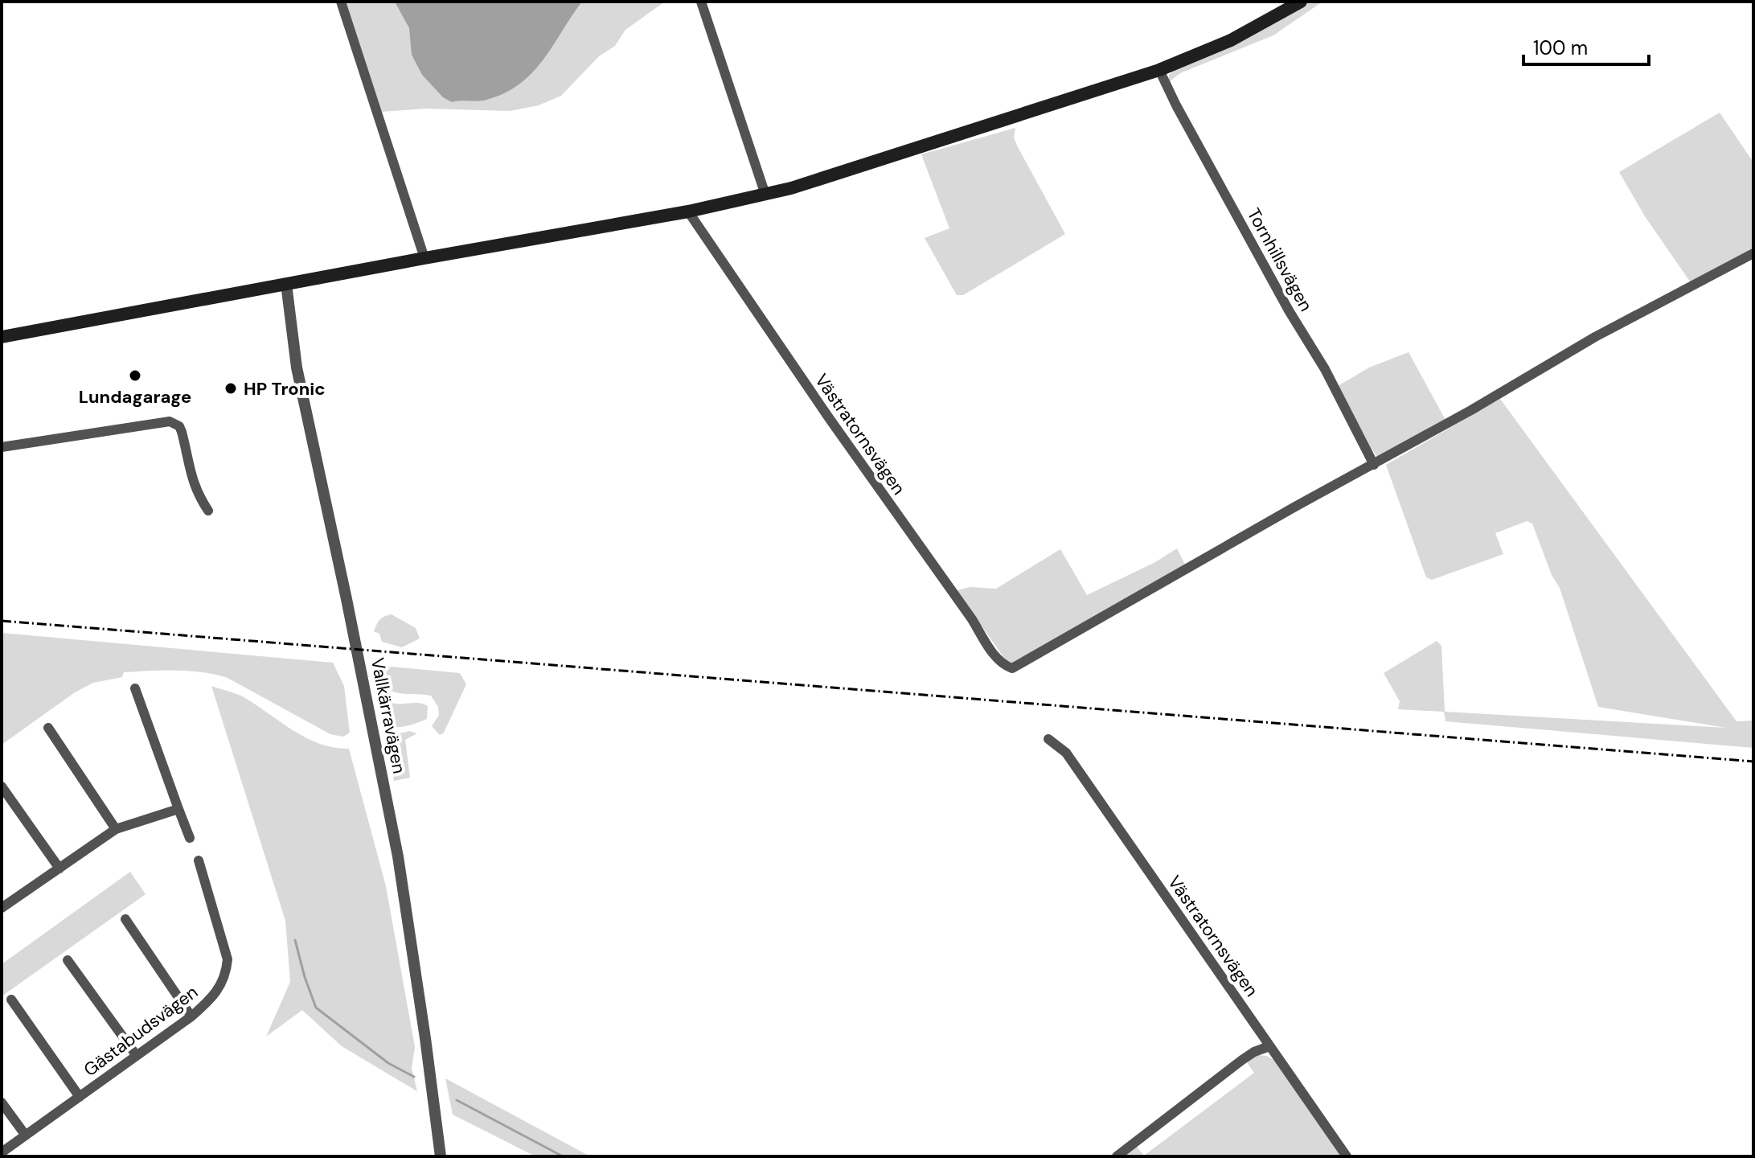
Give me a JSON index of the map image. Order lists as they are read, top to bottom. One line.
{"streets":{"street":["Tornhillsvägen","Västratornsvägen","Vallkärravägen","Gästabudsvägen"]},"crossings":[["Tornhillsvägen","Västratornsvägen"]],"places":["Lundagarage","HP Tronic"],"scale_bar":"100 m"}
